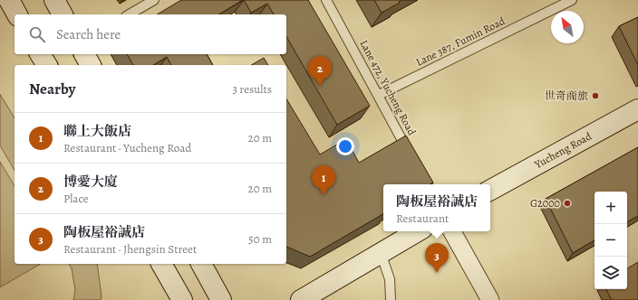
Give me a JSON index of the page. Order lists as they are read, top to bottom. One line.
{"streets":{"street":["Yucheng Road"],"lane":["Lane 387, Fumin Road","Lane 472, Yucheng Road"]},"crossings":[["Lane 387, Fumin Road","Lane 472, Yucheng Road"]],"places":["世奇商旅","G2000"],"north":"top left","page":{"search":"Search here","pins":["2","1","3"],"heading":["Nearby","3 results"],"list":[{"mark":"1","name":"聯上大飯店","note":"Restaurant · Yucheng Road","value":"20 m"},{"mark":"2","name":"博愛大廈","note":"Place","value":"20 m"},{"mark":"3","name":"陶板屋裕誠店","note":"Restaurant · Jhengsin Street","value":"50 m"}],"popup":["陶板屋裕誠店","Restaurant"],"map_buttons":["+","−"]}}
